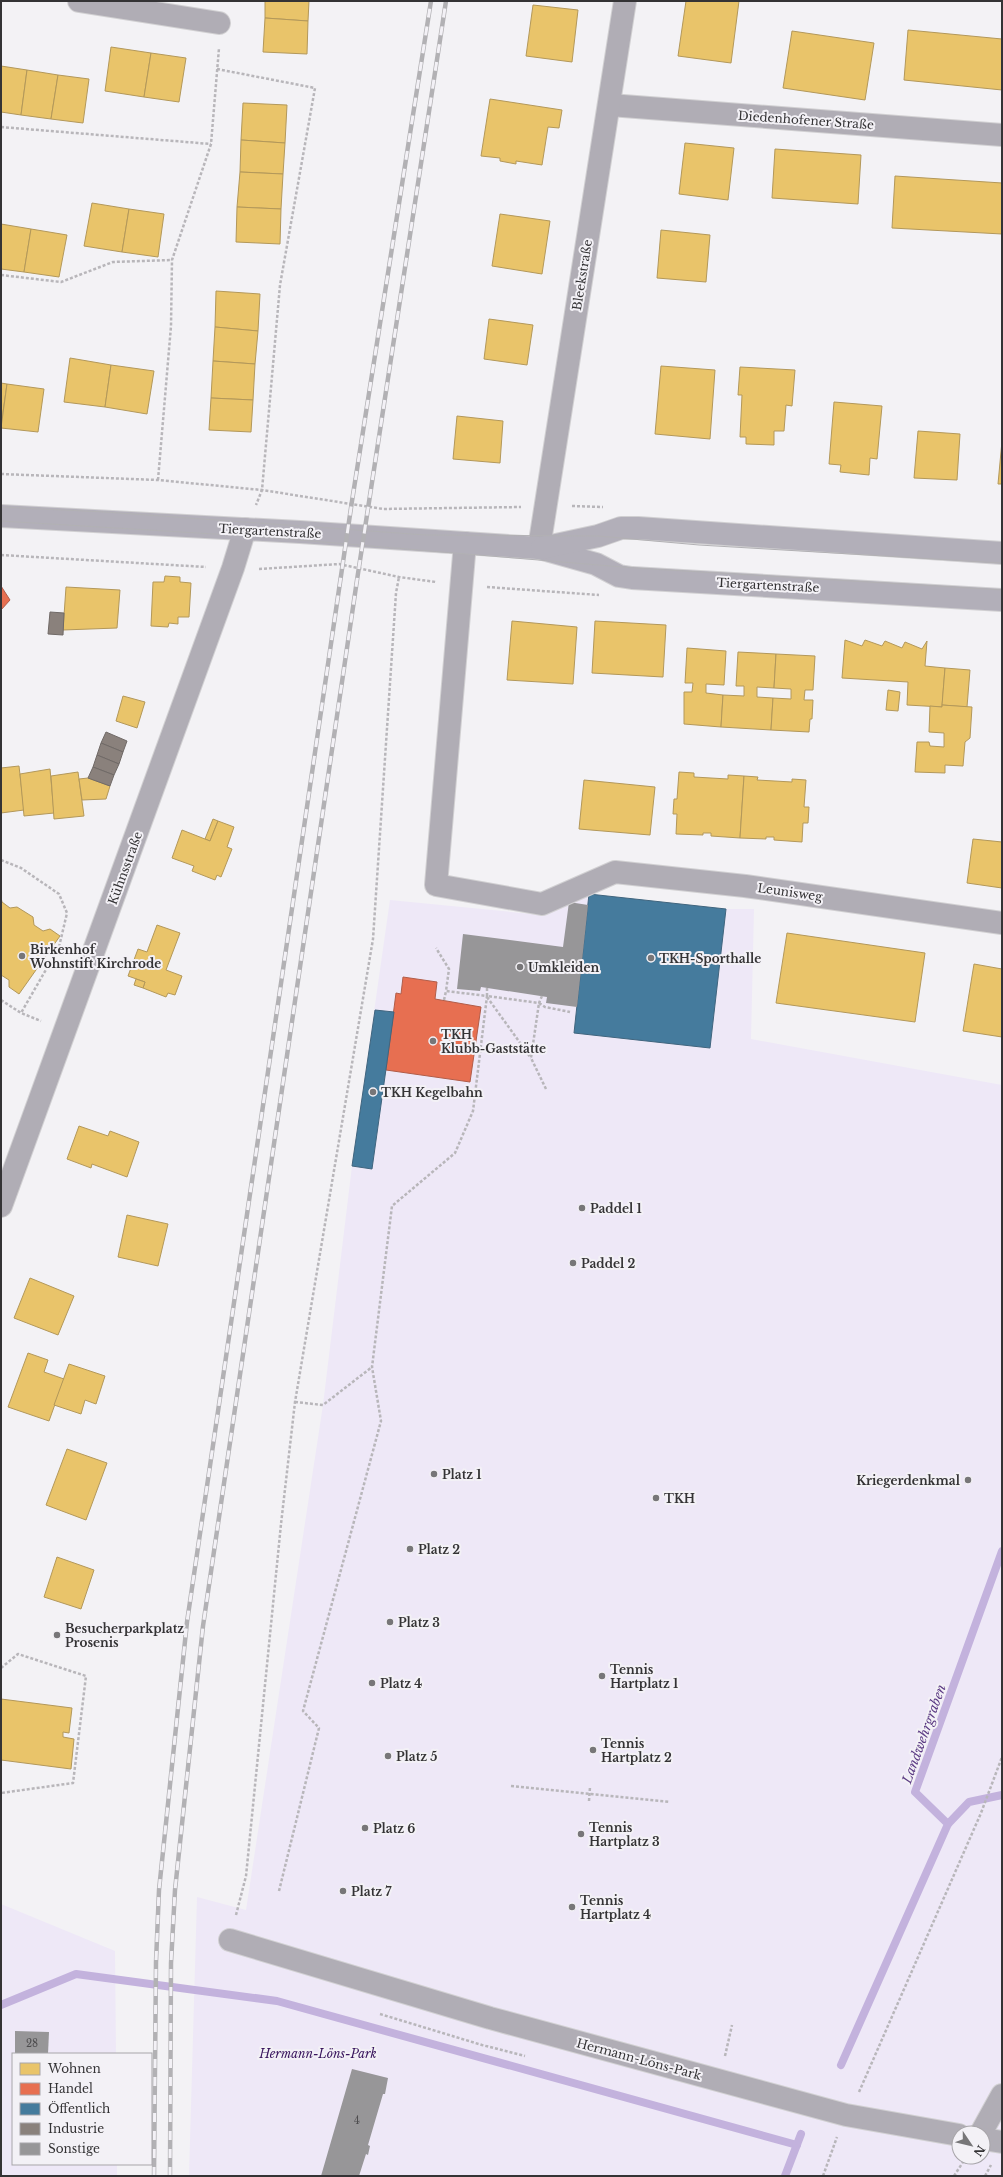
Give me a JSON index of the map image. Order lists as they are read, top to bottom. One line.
{"streets":{"main road":["Tiergartenstraße"],"street":["Diedenhofener Straße","Bleekstraße","Kühnsstraße","Leunisweg","Hermann-Löns-Park"]},"crossings":[["Diedenhofener Straße","Bleekstraße"],["Bleekstraße","Tiergartenstraße"],["Tiergartenstraße","Kühnsstraße"]],"water":["Landwehrgraben"],"parks":["Hermann-Löns-Park"],"places":["Birkenhof Wohnstift Kirchrode","TKH-Sporthalle","Umkleiden","TKH Klubb-Gaststätte","TKH Kegelbahn","Paddel 1","Paddel 2","Platz 1","Kriegerdenkmal","TKH","Platz 2","Platz 3","Besucherparkplatz Prosenis","Tennis Hartplatz 1","Platz 4","Tennis Hartplatz 2","Platz 5","Platz 6","Tennis Hartplatz 3","Platz 7","Tennis Hartplatz 4"],"house_numbers":["28","4"],"legend":["Wohnen","Handel","Öffentlich","Industrie","Sonstige"],"north":"bottom right"}
